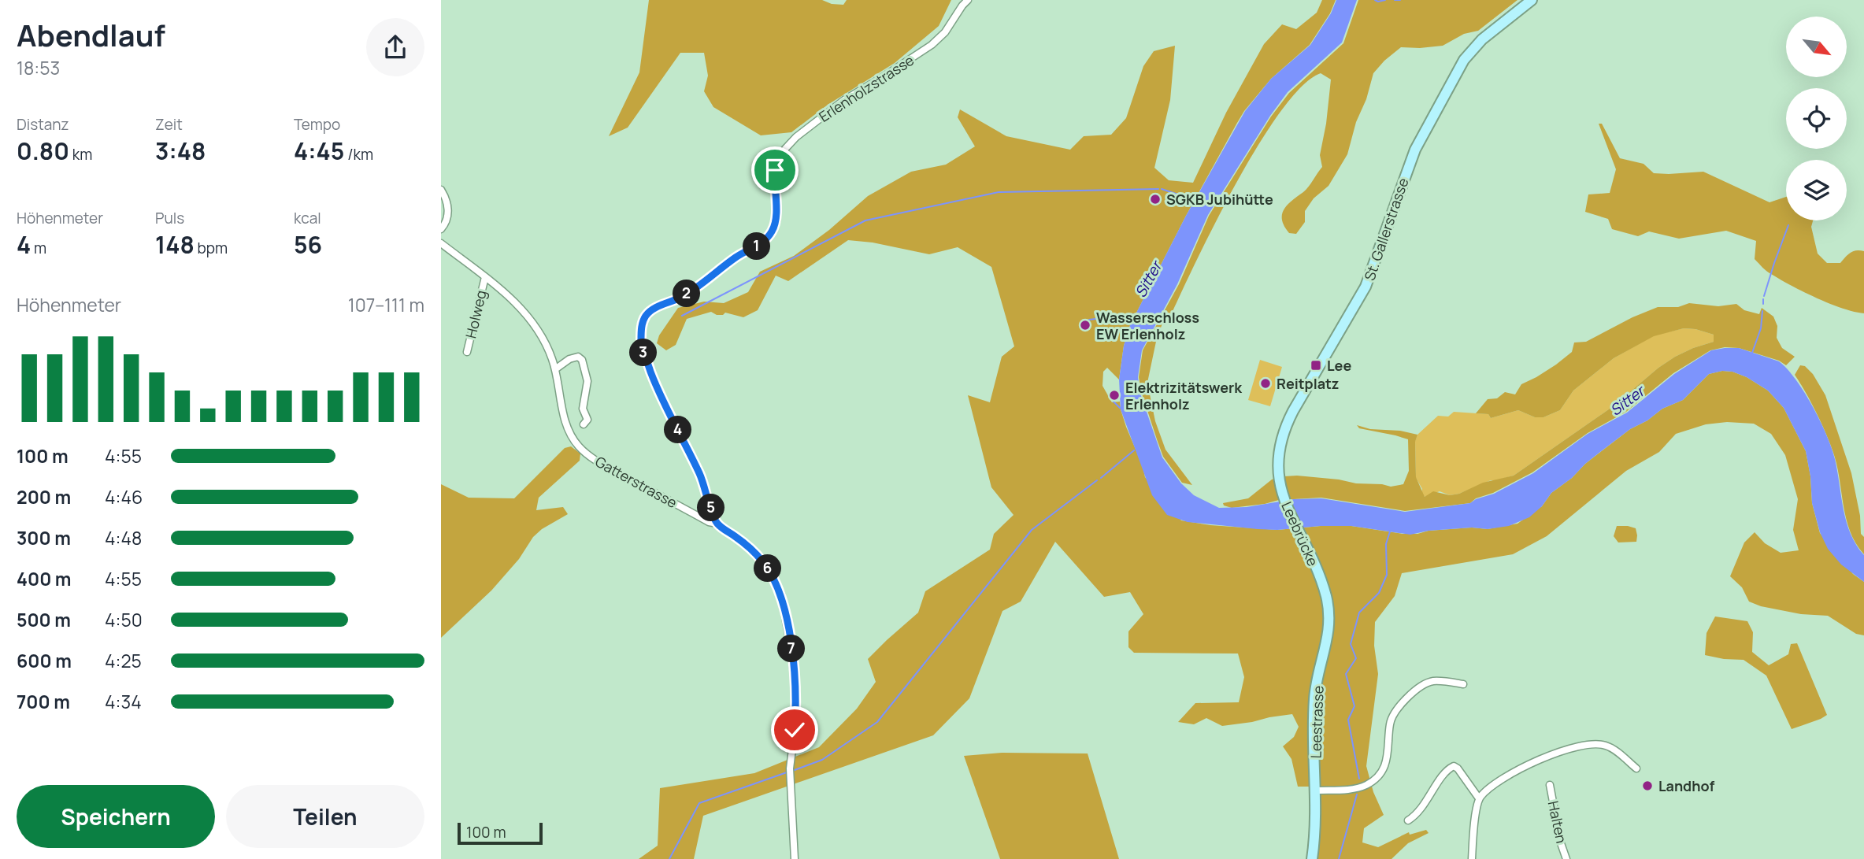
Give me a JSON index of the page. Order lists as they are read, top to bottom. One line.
{"streets":{"street":["Erlenholzstrasse","St. Gallerstrasse","Holweg","Gatterstrasse","Leebrücke","Leestrasse","Halten"]},"crossings":[["Erlenholzstrasse","Gatterstrasse"],["St. Gallerstrasse","Leebrücke"],["Holweg","Gatterstrasse"],["Leebrücke","Leestrasse"]],"water":["Sitter"],"places":{"other":["SGKB Jubihütte","Wasserschloss EW Erlenholz","Reitplatz","Elektrizitätswerk Erlenholz","Landhof"],"transit":["Lee"]},"scale_bar":"100 m","north":"bottom right","page":{"heading":["Abendlauf","18:53"],"stats":[["Distanz","0.80 km"],["Zeit","3:48"],["Tempo","4:45 /km"],["Höhenmeter","4 m"],["Puls","148 bpm"],["kcal","56"]],"pins":["1","2","3","4","5","6","7"],"chart":["Höhenmeter","107–111 m"],"list":[{"name":"100 m","note":"4:55"},{"name":"200 m","note":"4:46"},{"name":"300 m","note":"4:48"},{"name":"400 m","note":"4:55"},{"name":"500 m","note":"4:50"},{"name":"600 m","note":"4:25"},{"name":"700 m","note":"4:34"}],"buttons":["Speichern","Teilen"],"scale":"100 m"}}
